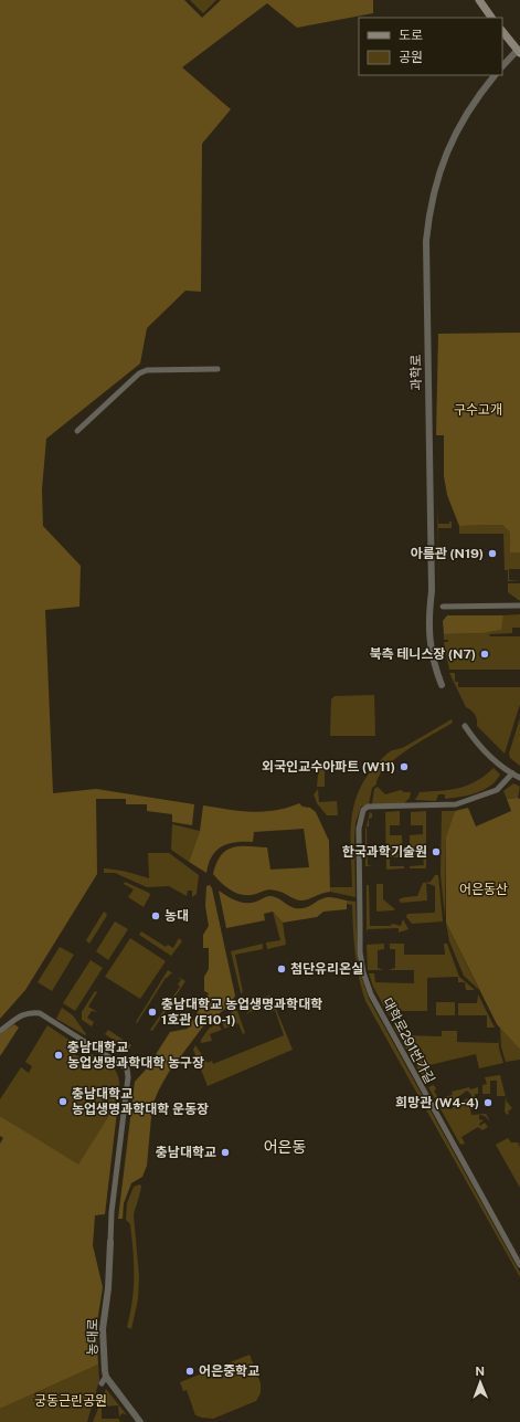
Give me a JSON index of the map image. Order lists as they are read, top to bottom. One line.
{"streets":{"street":["과학로","대학로291번가길","농대로"]},"districts":["어은동"],"parks":["구수고개","어은동산","궁동근린공원"],"places":["아름관 (N19)","북측 테니스장 (N7)","외국인교수아파트 (W11)","한국과학기술원","농대","첨단유리온실","충남대학교 농업생명과학대학 1호관 (E10-1)","충남대학교 농업생명과학대학 농구장","충남대학교 농업생명과학대학 운동장","희망관 (W4-4)","충남대학교","어은중학교"],"legend":["도로","공원"],"north":"top"}
